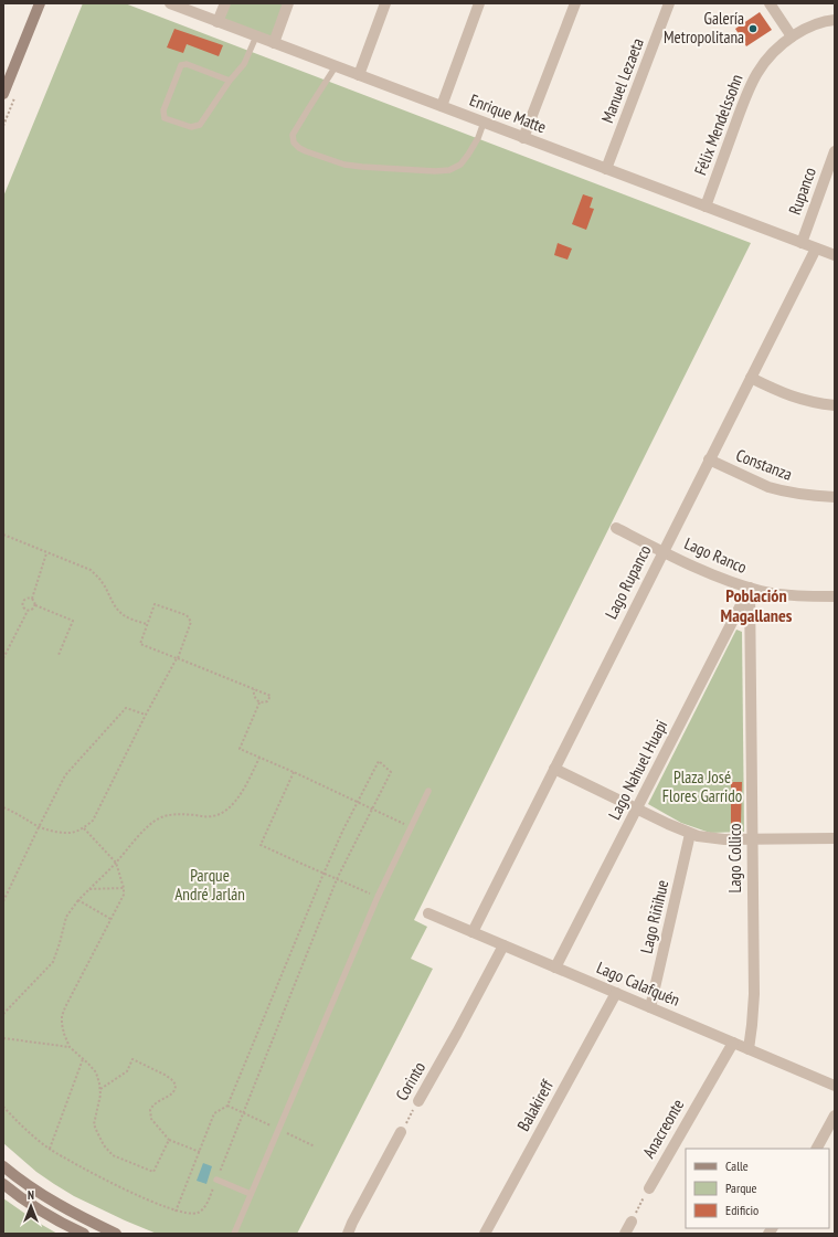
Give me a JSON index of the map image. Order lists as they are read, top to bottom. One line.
{"streets":{"street":["Manuel Lezaeta","Enrique Matte","Félix Mendelssohn","Rupanco","Constanza","Lago Ranco","Lago Rupanco","Lago Nahuel Huapi","Lago Collico","Lago Riñihue","Lago Calafquén","Corinto","Balakireff","Anacreonte"]},"crossings":[["Manuel Lezaeta","Enrique Matte"],["Enrique Matte","Félix Mendelssohn"],["Enrique Matte","Rupanco"],["Enrique Matte","Lago Rupanco"],["Constanza","Lago Rupanco"],["Lago Ranco","Lago Rupanco"],["Lago Ranco","Lago Nahuel Huapi"],["Lago Ranco","Lago Collico"],["Lago Rupanco","Lago Calafquén"],["Lago Nahuel Huapi","Lago Collico"],["Lago Nahuel Huapi","Lago Calafquén"],["Lago Collico","Lago Calafquén"],["Lago Riñihue","Lago Calafquén"],["Lago Calafquén","Corinto"],["Lago Calafquén","Balakireff"],["Lago Calafquén","Anacreonte"]],"districts":["Población Magallanes"],"parks":["Plaza José Flores Garrido","Parque André Jarlán"],"places":["Galería Metropolitana"],"legend":["Calle","Parque","Edificio"],"north":"top"}
